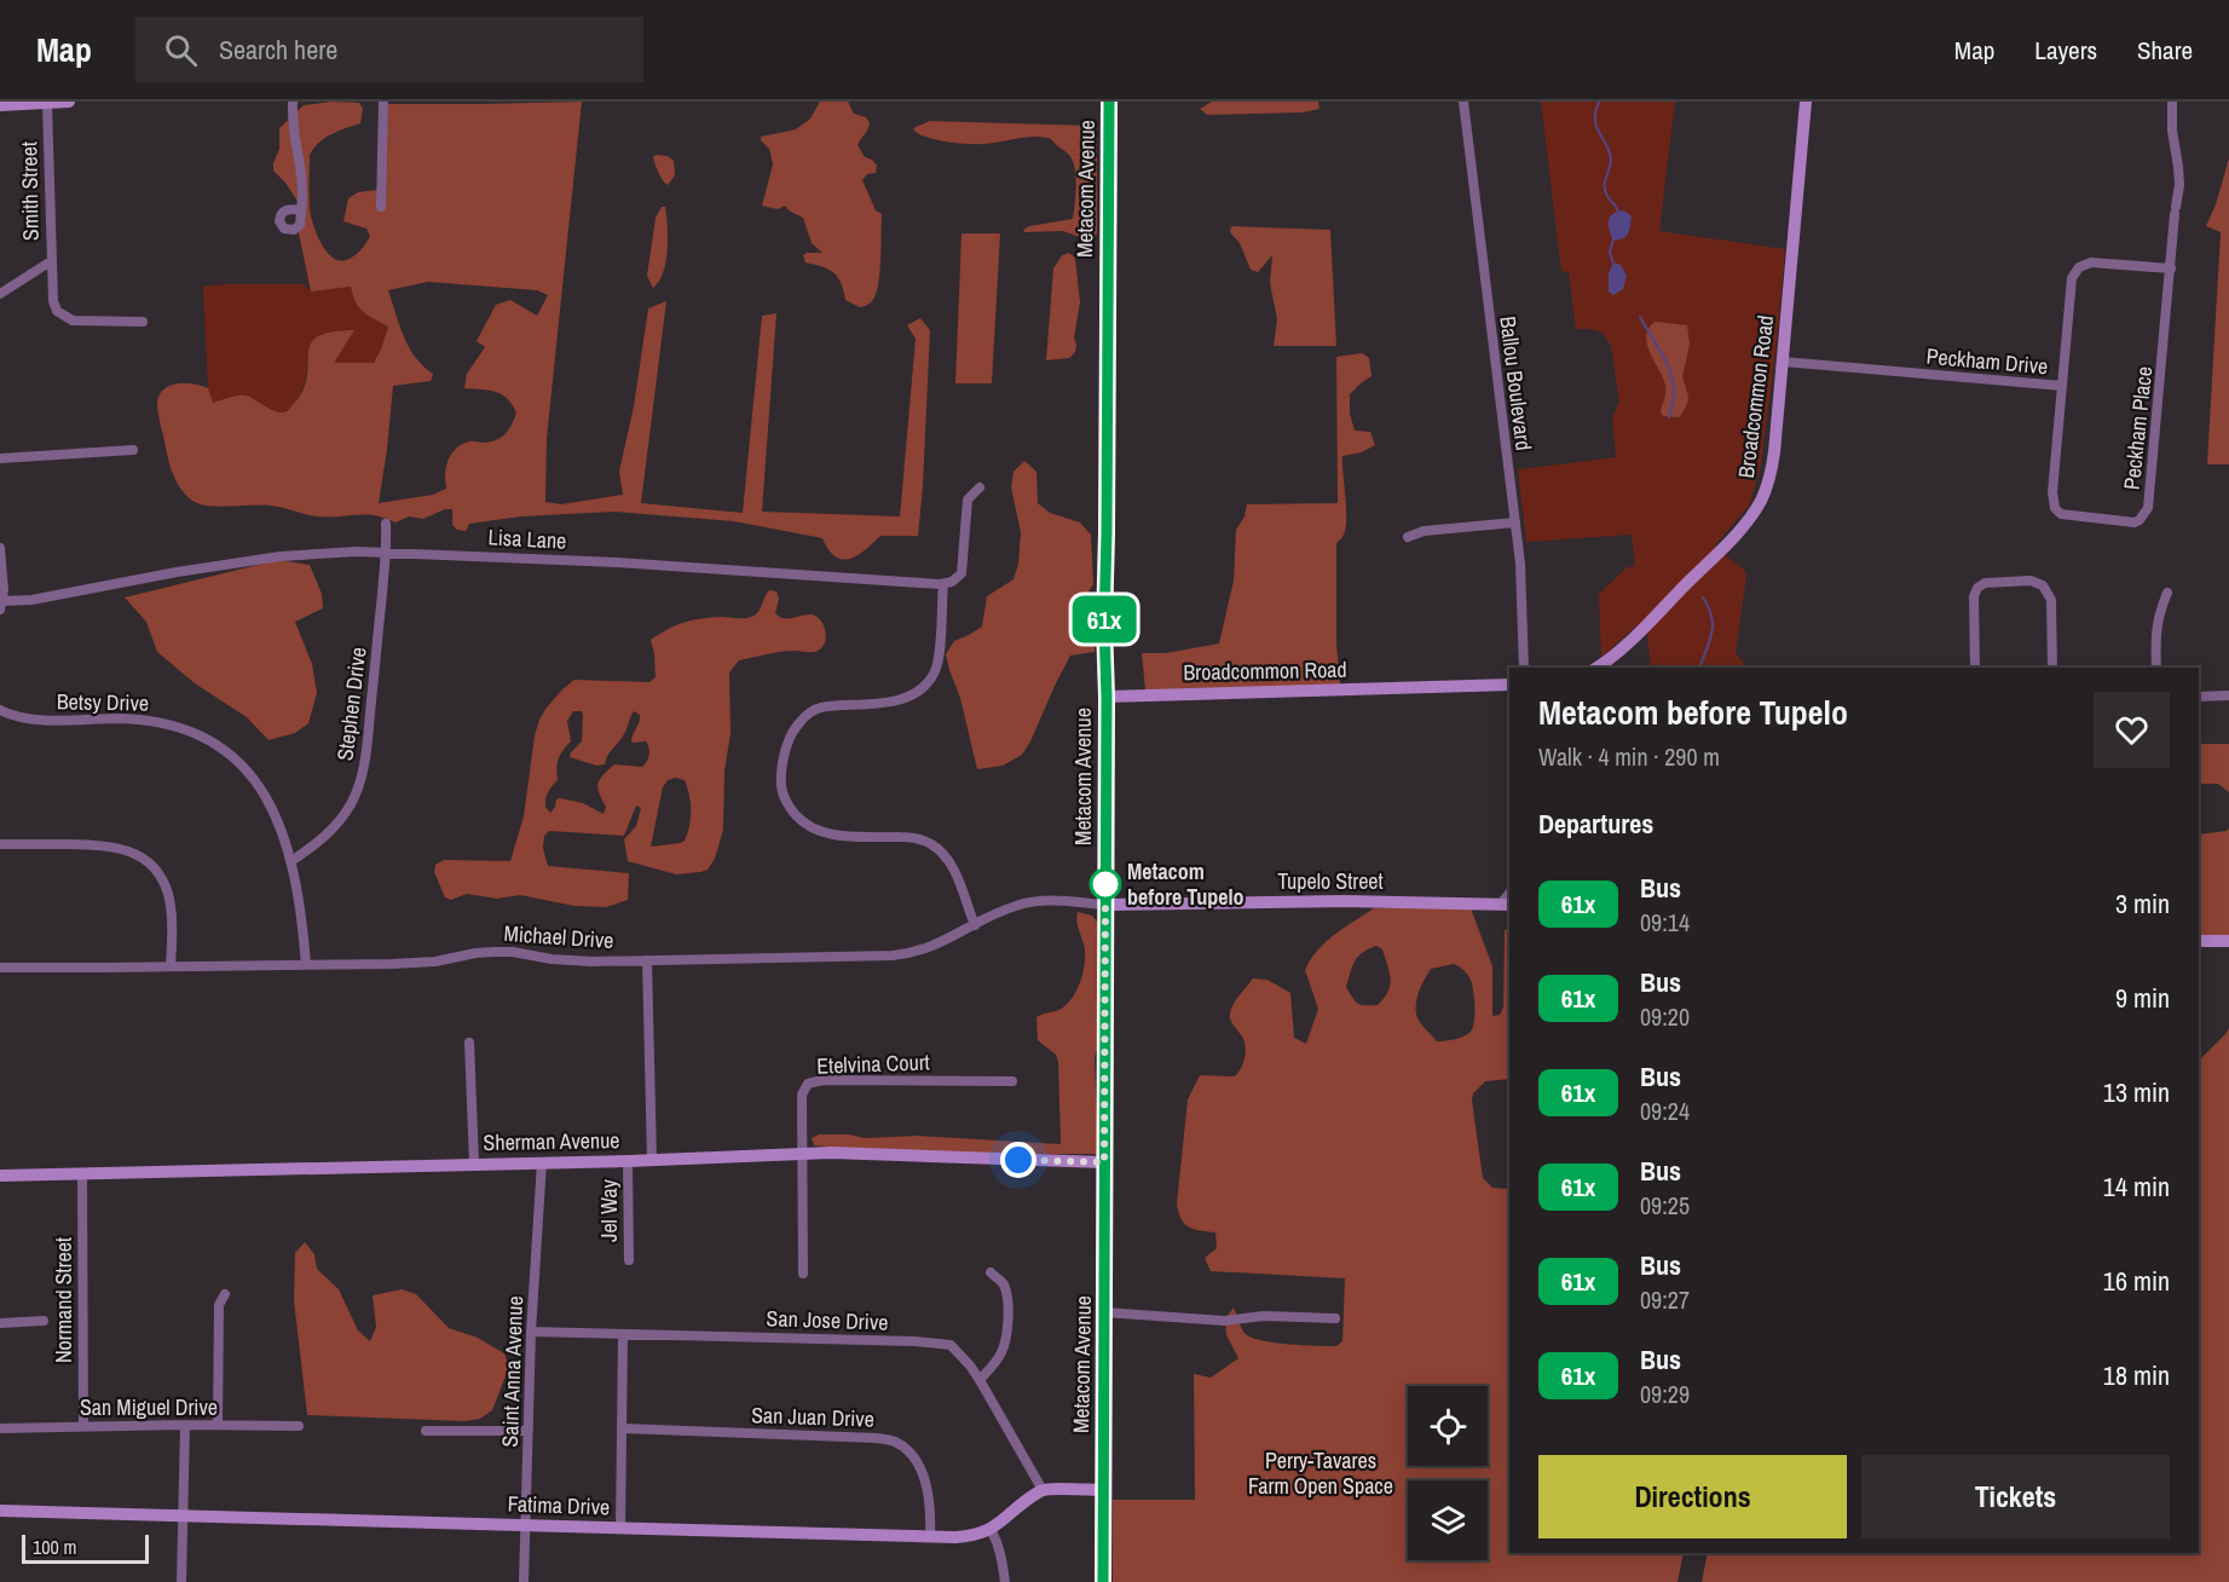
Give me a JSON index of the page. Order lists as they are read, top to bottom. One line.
{"streets":{"main road":["Metacom Avenue"],"street":["Smith Street","Peckham Drive","Ballou Boulevard","Broadcommon Road","Peckham Place","Lisa Lane","Betsy Drive","Stephen Drive","Tupelo Street","Michael Drive","Etelvina Court","Sherman Avenue","Jel Way","Normand Street","San Jose Drive","Saint Anna Avenue","San Miguel Drive","San Juan Drive","Fatima Drive"]},"crossings":[["Metacom Avenue","Broadcommon Road"],["Metacom Avenue","Tupelo Street"],["Metacom Avenue","Michael Drive"],["Metacom Avenue","Sherman Avenue"],["Peckham Drive","Broadcommon Road"],["Peckham Drive","Peckham Place"],["Lisa Lane","Stephen Drive"],["Betsy Drive","Stephen Drive"],["Betsy Drive","Michael Drive"],["Tupelo Street","Michael Drive"],["Etelvina Court","Sherman Avenue"],["Sherman Avenue","Jel Way"],["Sherman Avenue","Normand Street"],["Sherman Avenue","Saint Anna Avenue"],["Normand Street","San Miguel Drive"],["San Jose Drive","Saint Anna Avenue"],["San Jose Drive","Fatima Drive"],["Saint Anna Avenue","Fatima Drive"],["San Juan Drive","Fatima Drive"]],"parks":["Perry-Tavares Farm Open Space"],"places":["Metacom before Tupelo"],"lines":["bus line 61x"],"scale_bar":"100 m","page":{"header":"Map","search":"Search here","nav":["Map","Layers","Share"],"on_map":"61x","heading":[["Metacom before Tupelo","Walk · 4 min · 290 m"],"Departures"],"list":[{"mark":"61x","name":"Bus","note":"09:14","value":"3 min"},{"mark":"61x","name":"Bus","note":"09:20","value":"9 min"},{"mark":"61x","name":"Bus","note":"09:24","value":"13 min"},{"mark":"61x","name":"Bus","note":"09:25","value":"14 min"},{"mark":"61x","name":"Bus","note":"09:27","value":"16 min"},{"mark":"61x","name":"Bus","note":"09:29","value":"18 min"}],"buttons":["Directions","Tickets"],"scale":"100 m"}}
